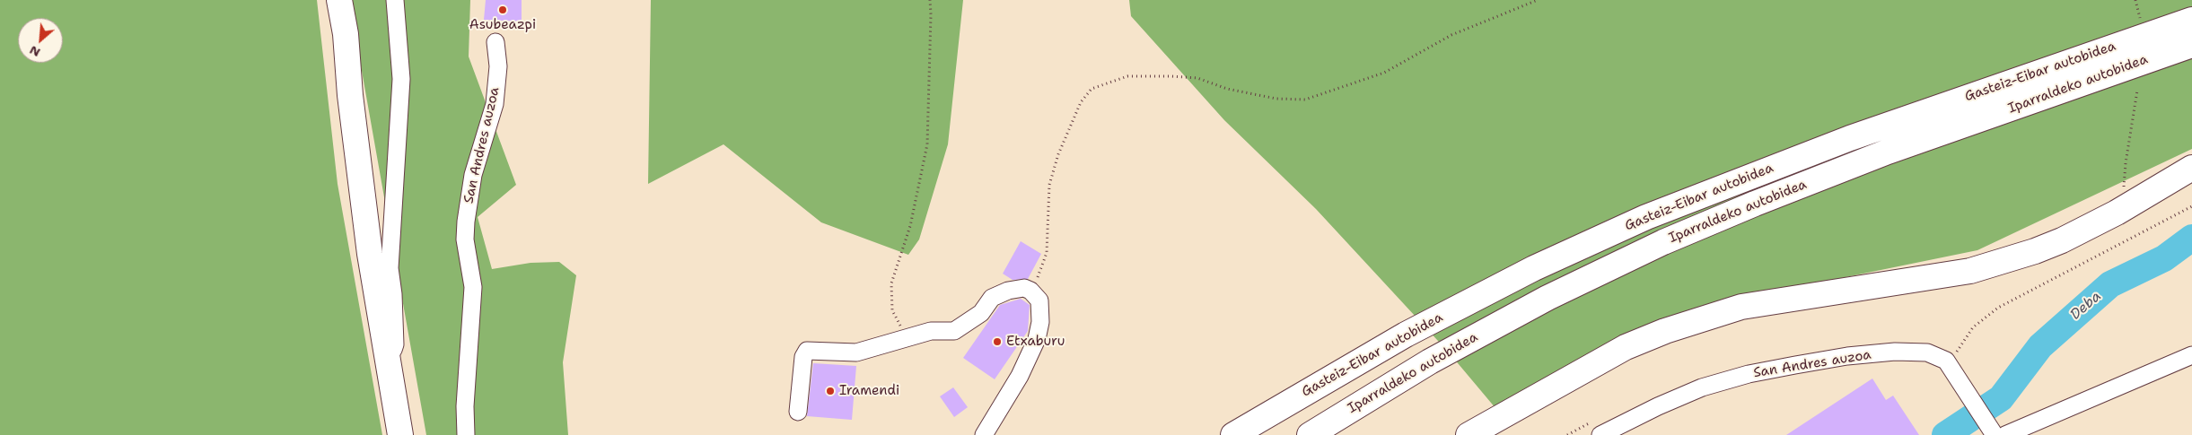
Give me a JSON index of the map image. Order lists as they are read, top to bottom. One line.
{"streets":{"main road":["Gasteiz-Eibar autobidea","Iparraldeko autobidea"],"street":["San Andres auzoa"]},"water":["Deba"],"places":["Asubeazpi","Etxaburu","Iramendi"],"north":"bottom left"}
